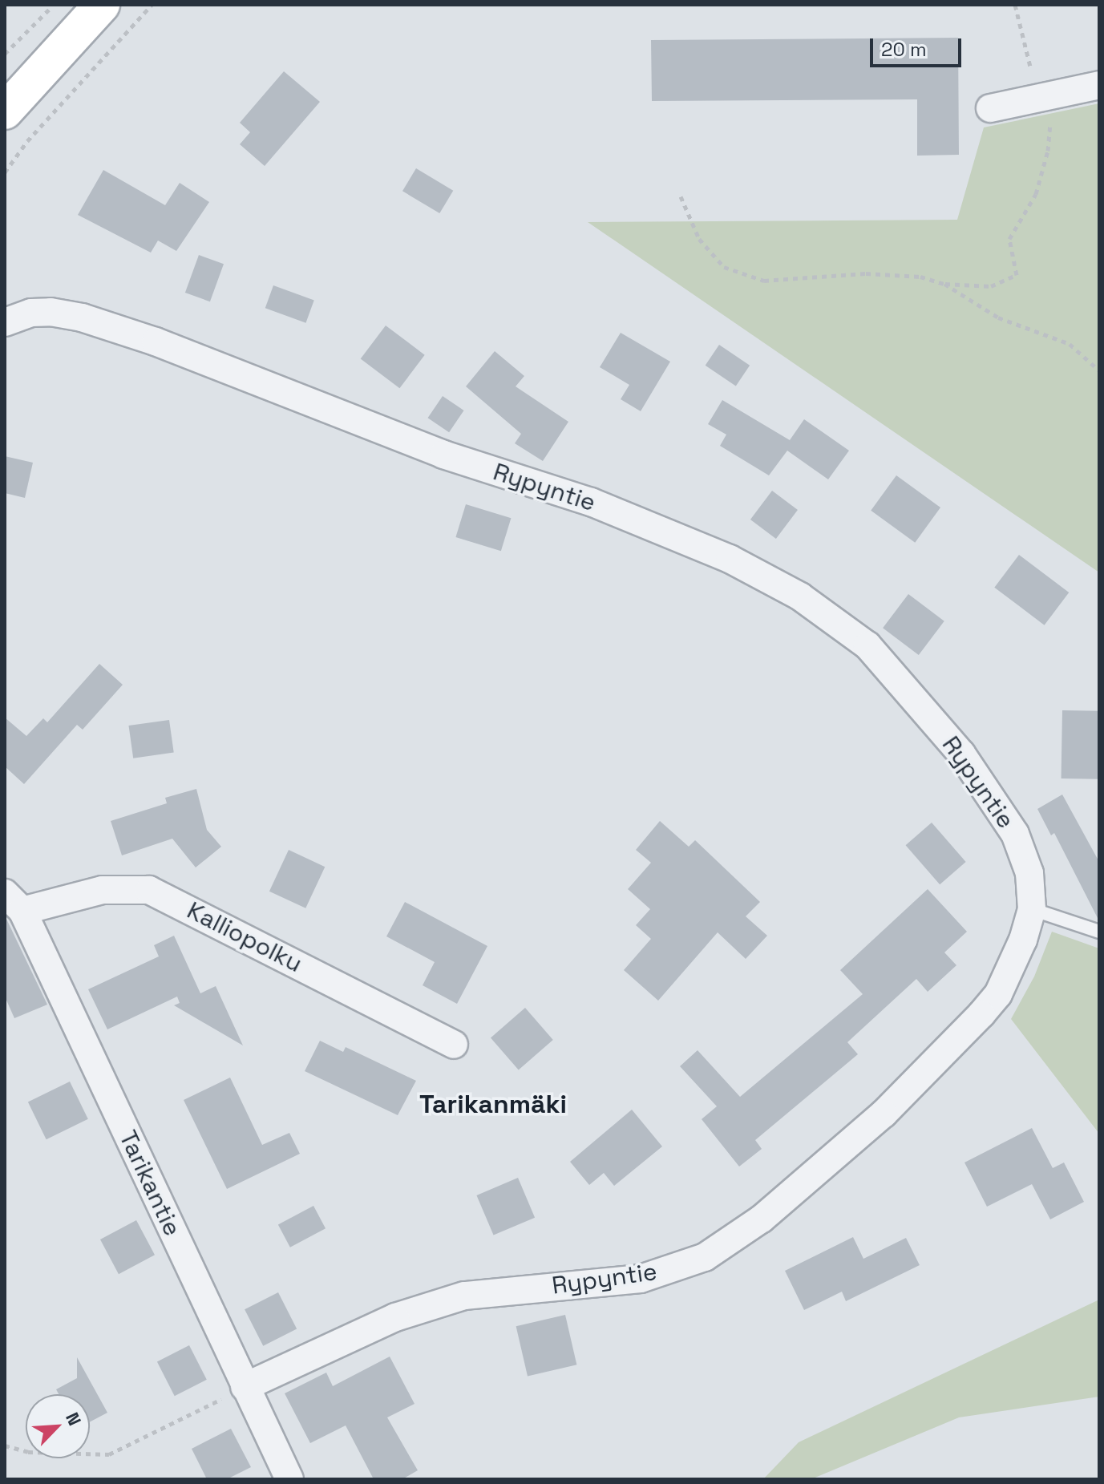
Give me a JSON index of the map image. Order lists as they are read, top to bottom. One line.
{"streets":{"street":["Rypyntie","Kalliopolku","Tarikantie"]},"crossings":[["Rypyntie","Tarikantie"],["Kalliopolku","Tarikantie"]],"districts":["Tarikanmäki"],"scale_bar":"20 m","north":"top right"}
